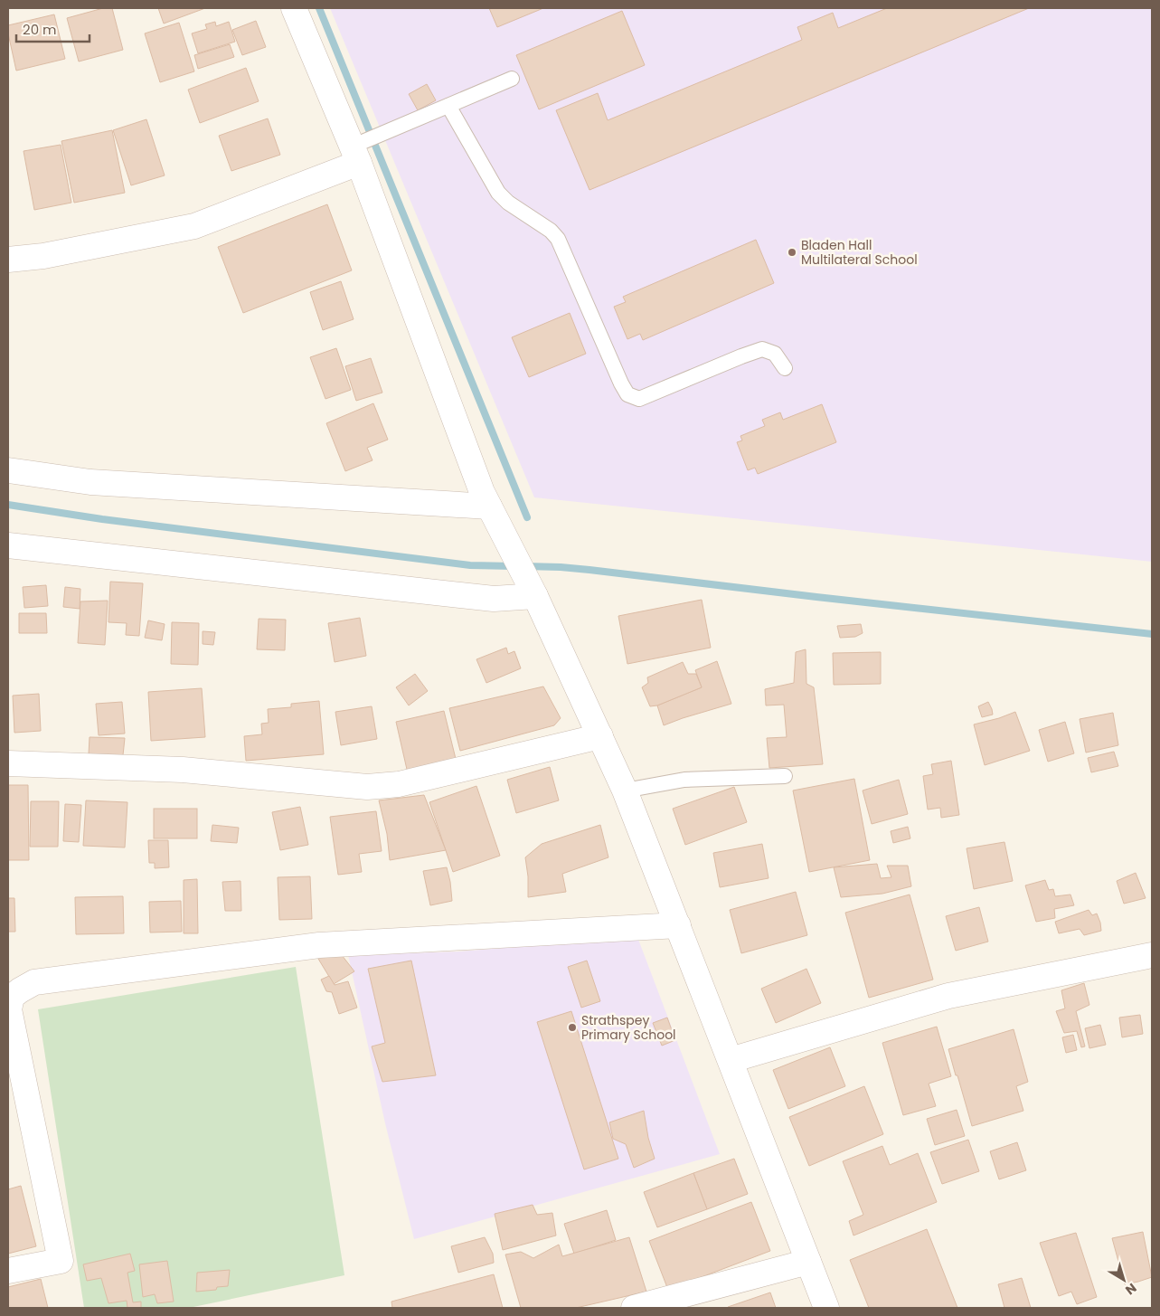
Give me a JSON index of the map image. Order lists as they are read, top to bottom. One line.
{"places":["Bladen Hall Multilateral School","Strathspey Primary School"],"scale_bar":"20 m","north":"bottom right"}
